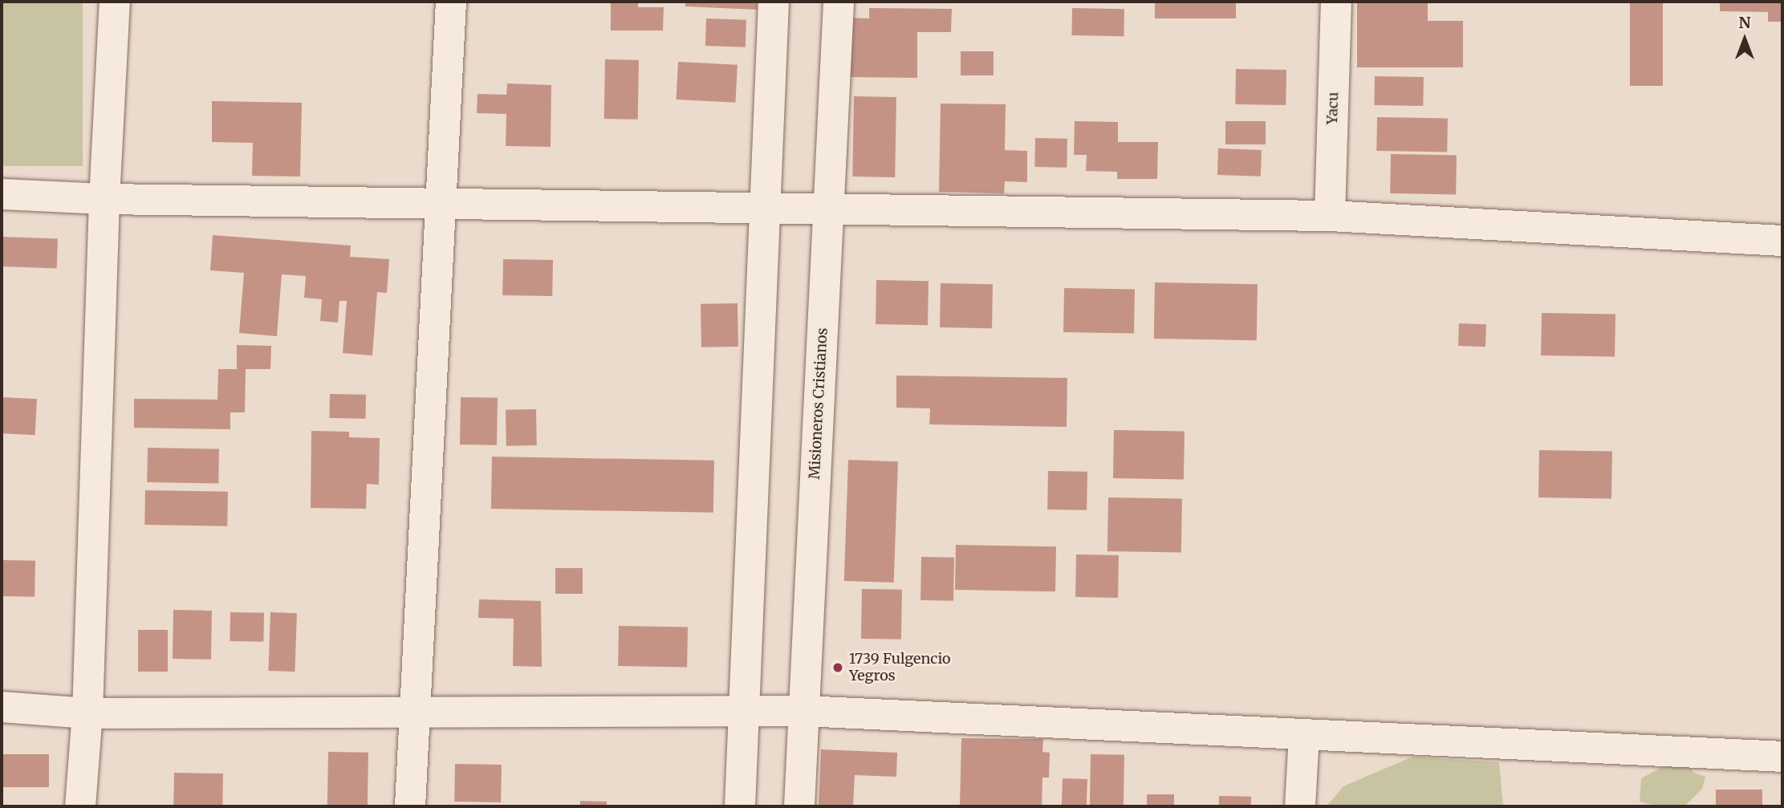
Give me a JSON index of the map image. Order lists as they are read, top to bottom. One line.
{"streets":{"street":["Yacu","Misioneros Cristianos"]},"places":["1739 Fulgencio Yegros"],"north":"top"}
